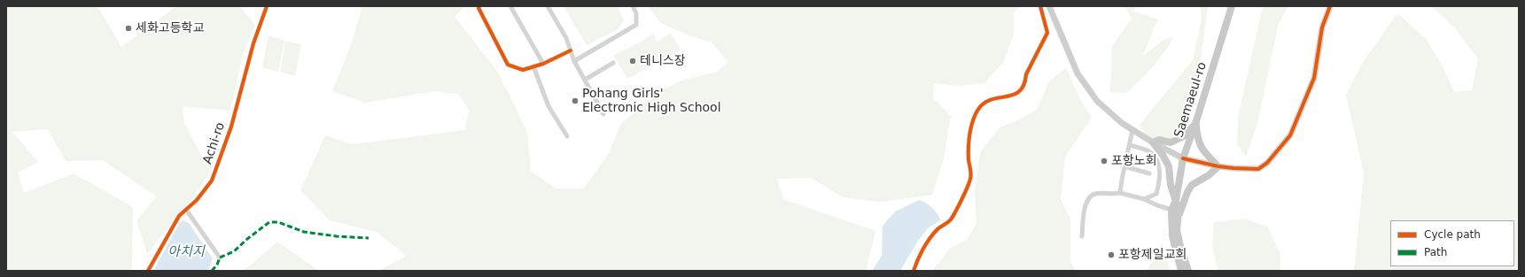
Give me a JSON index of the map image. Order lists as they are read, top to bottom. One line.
{"streets":{"main road":["Saemaeul-ro"],"street":["Achi-ro"]},"water":["아치지"],"places":["세화고등학교","테니스장","Pohang Girls' Electronic High School","포항노회","포항제일교회"],"legend":["Cycle path","Path"]}
